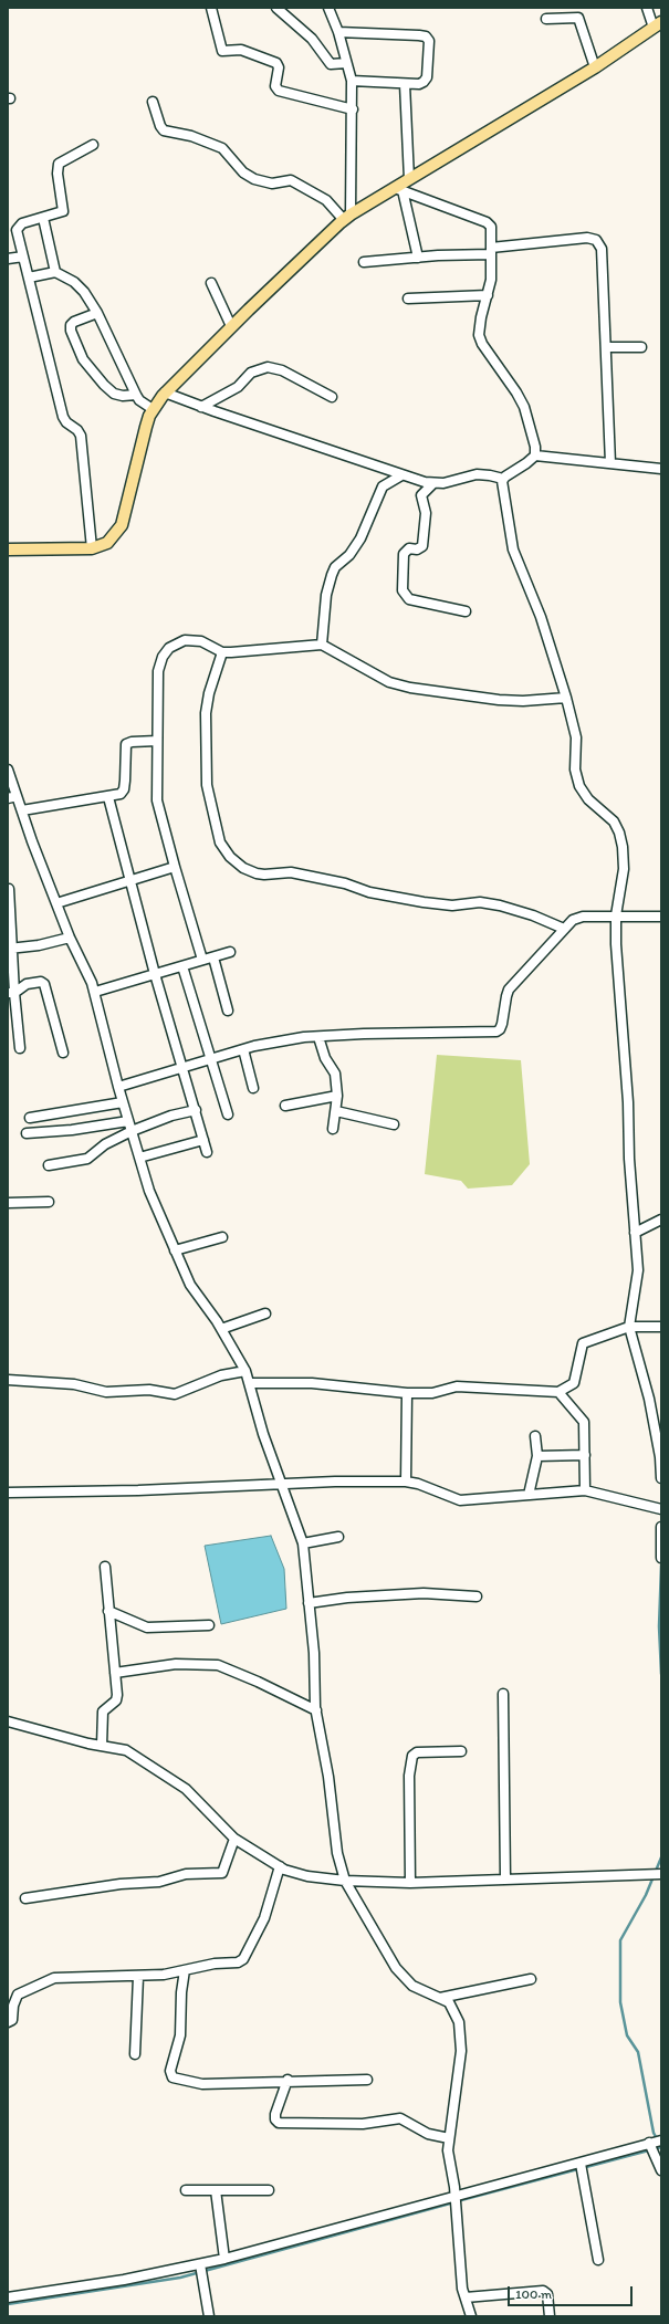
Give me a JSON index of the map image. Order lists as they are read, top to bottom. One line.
{"scale_bar":"100 m"}
